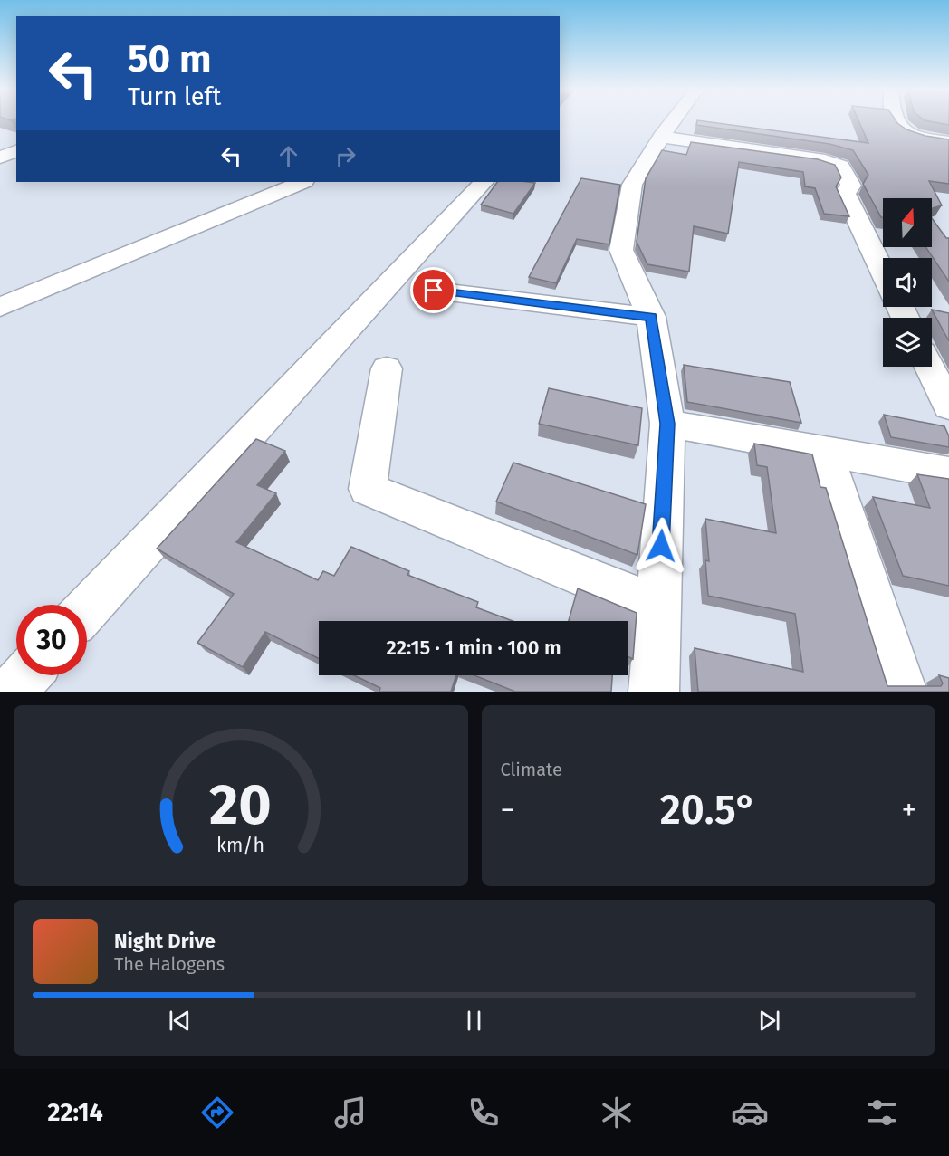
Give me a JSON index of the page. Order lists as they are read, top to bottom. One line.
{"north":"top","page":{"turn":["50 m","Turn left"],"limit":"30","trip":"22:15 · 1 min · 100 m","tile":"Climate","heat":["−","20.5°","+"],"song":["Night Drive","The Halogens"],"tabs":"22:14","gauge":["20","km/h"]}}
